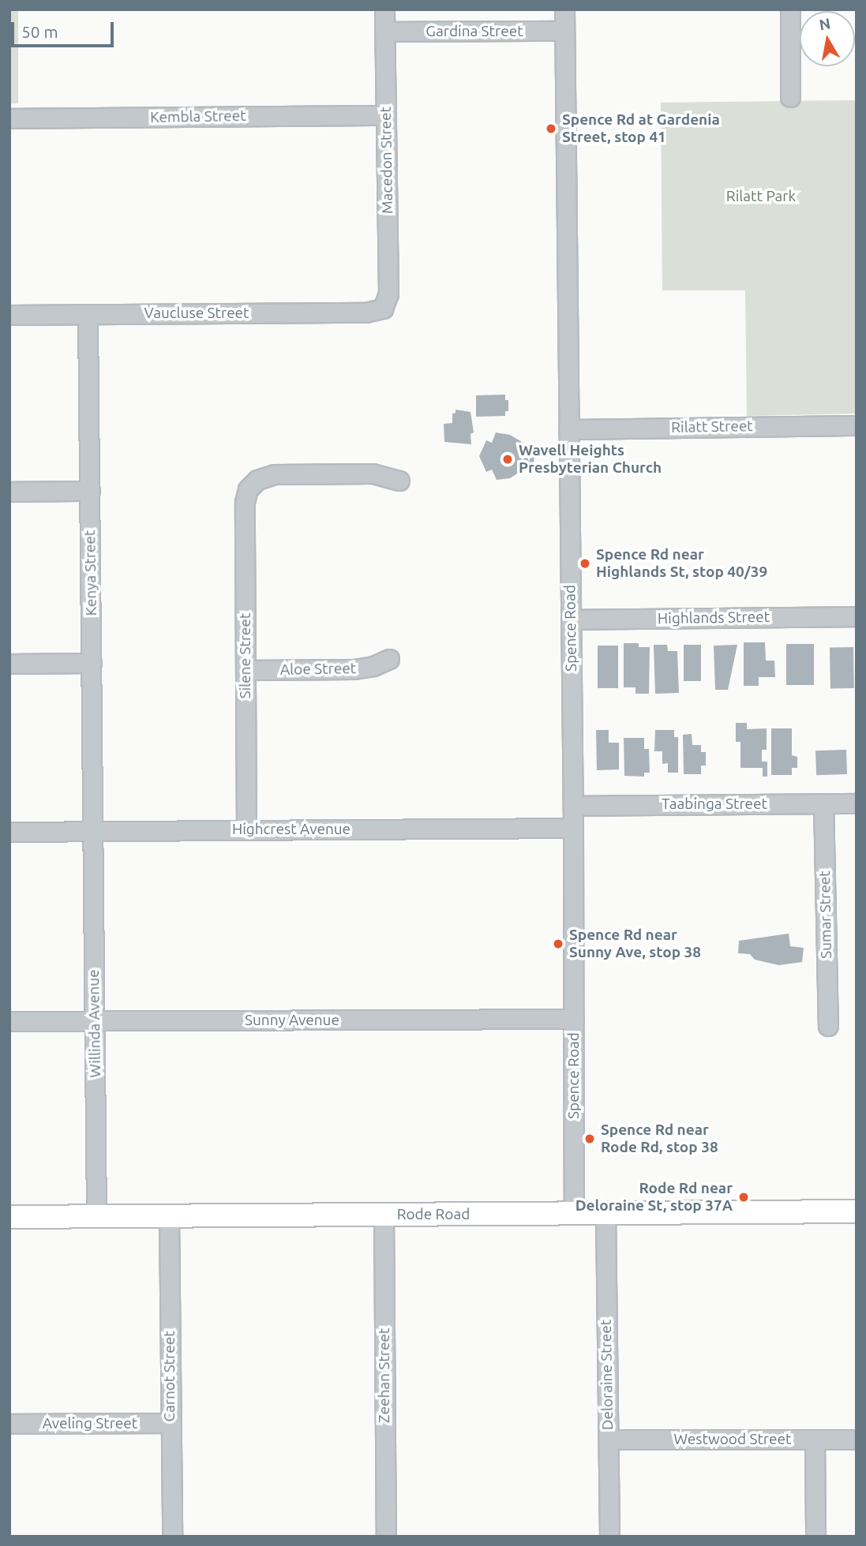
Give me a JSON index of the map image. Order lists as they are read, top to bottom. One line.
{"streets":{"main road":["Rode Road"],"street":["Gardina Street","Kembla Street","Macedon Street","Vaucluse Street","Rilatt Street","Kenya Street","Highlands Street","Spence Road","Silene Street","Aloe Street","Taabinga Street","Highcrest Avenue","Sumar Street","Sunny Avenue","Willinda Avenue","Deloraine Street","Zeehan Street","Carnot Street","Aveling Street","Westwood Street"]},"crossings":[["Gardina Street","Macedon Street"],["Gardina Street","Spence Road"],["Kembla Street","Macedon Street"],["Macedon Street","Vaucluse Street"],["Vaucluse Street","Kenya Street"],["Rilatt Street","Spence Road"],["Kenya Street","Highcrest Avenue"],["Kenya Street","Willinda Avenue"],["Highlands Street","Spence Road"],["Spence Road","Taabinga Street"],["Spence Road","Highcrest Avenue"],["Spence Road","Sunny Avenue"],["Spence Road","Rode Road"],["Silene Street","Aloe Street"],["Silene Street","Highcrest Avenue"],["Taabinga Street","Sumar Street"],["Highcrest Avenue","Willinda Avenue"],["Sunny Avenue","Willinda Avenue"],["Willinda Avenue","Rode Road"],["Rode Road","Deloraine Street"],["Rode Road","Zeehan Street"],["Rode Road","Carnot Street"],["Deloraine Street","Westwood Street"],["Carnot Street","Aveling Street"]],"parks":["Rilatt Park"],"places":["Spence Rd at Gardenia Street, stop 41","Wavell Heights Presbyterian Church","Spence Rd near Highlands St, stop 40/39","Spence Rd near Sunny Ave, stop 38","Spence Rd near Rode Rd, stop 38","Rode Rd near Deloraine St, stop 37A"],"scale_bar":"50 m","north":"top"}
